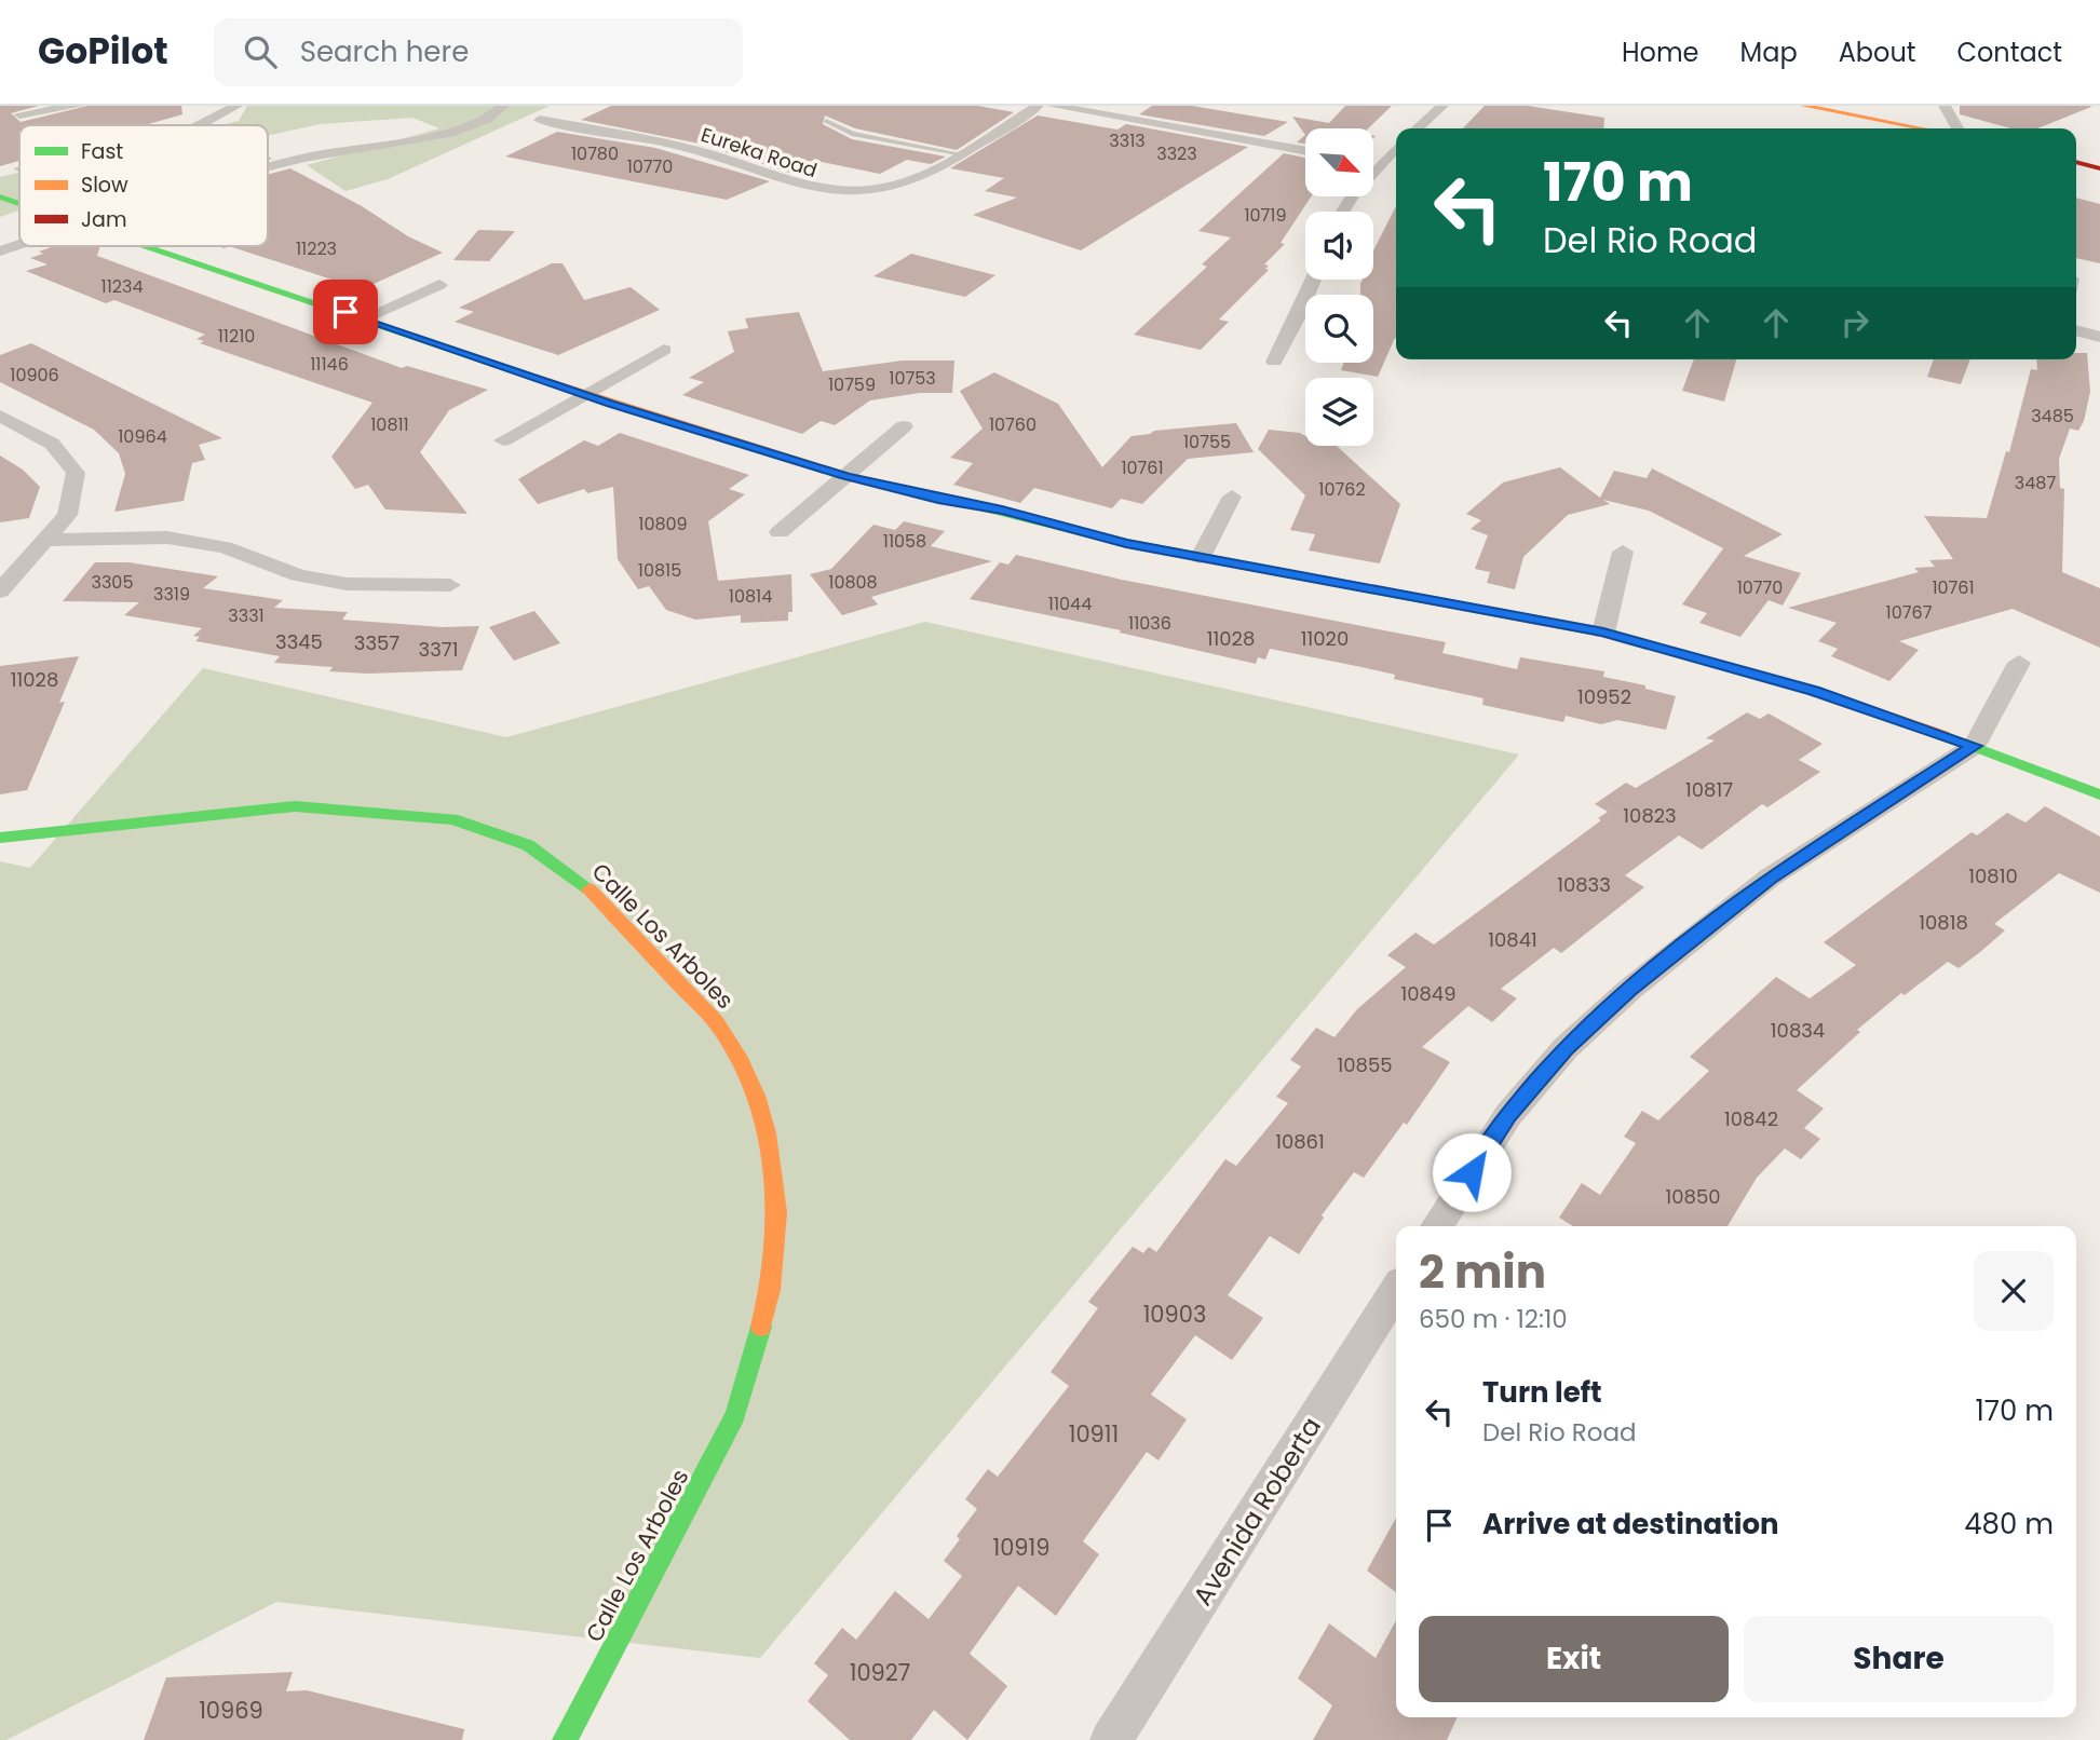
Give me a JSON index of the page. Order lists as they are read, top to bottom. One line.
{"streets":{"main road":["Calle Los Arboles"],"street":["Eureka Road","Avenida Roberta"]},"house_numbers":["3313","10780","3323","10770","10719","11223","11234","11210","11146","10906","10753","10759","3485","10811","10760","10964","10755","10761","3487","10762","10809","11058","10815","3305","10808","10770","10761","3319","10814","11044","10767","3331","11036","11028","11020","3345","3357","3371","11028","10952","10817","10823","10810","10833","10818","10841","10849","10834","10855","10842","10861","10850","10903","10911","10919","10927","10969"],"legend":["Fast","Slow","Jam"],"north":"bottom right","page":{"header":"GoPilot","search":"Search here","nav":["Home","Map","About","Contact"],"turn":["170 m","Del Rio Road"],"heading":["2 min","650 m · 12:10"],"list":[{"name":"Turn left","note":"Del Rio Road","value":"170 m"},{"name":"Arrive at destination","value":"480 m"}],"buttons":["Exit","Share"]}}
